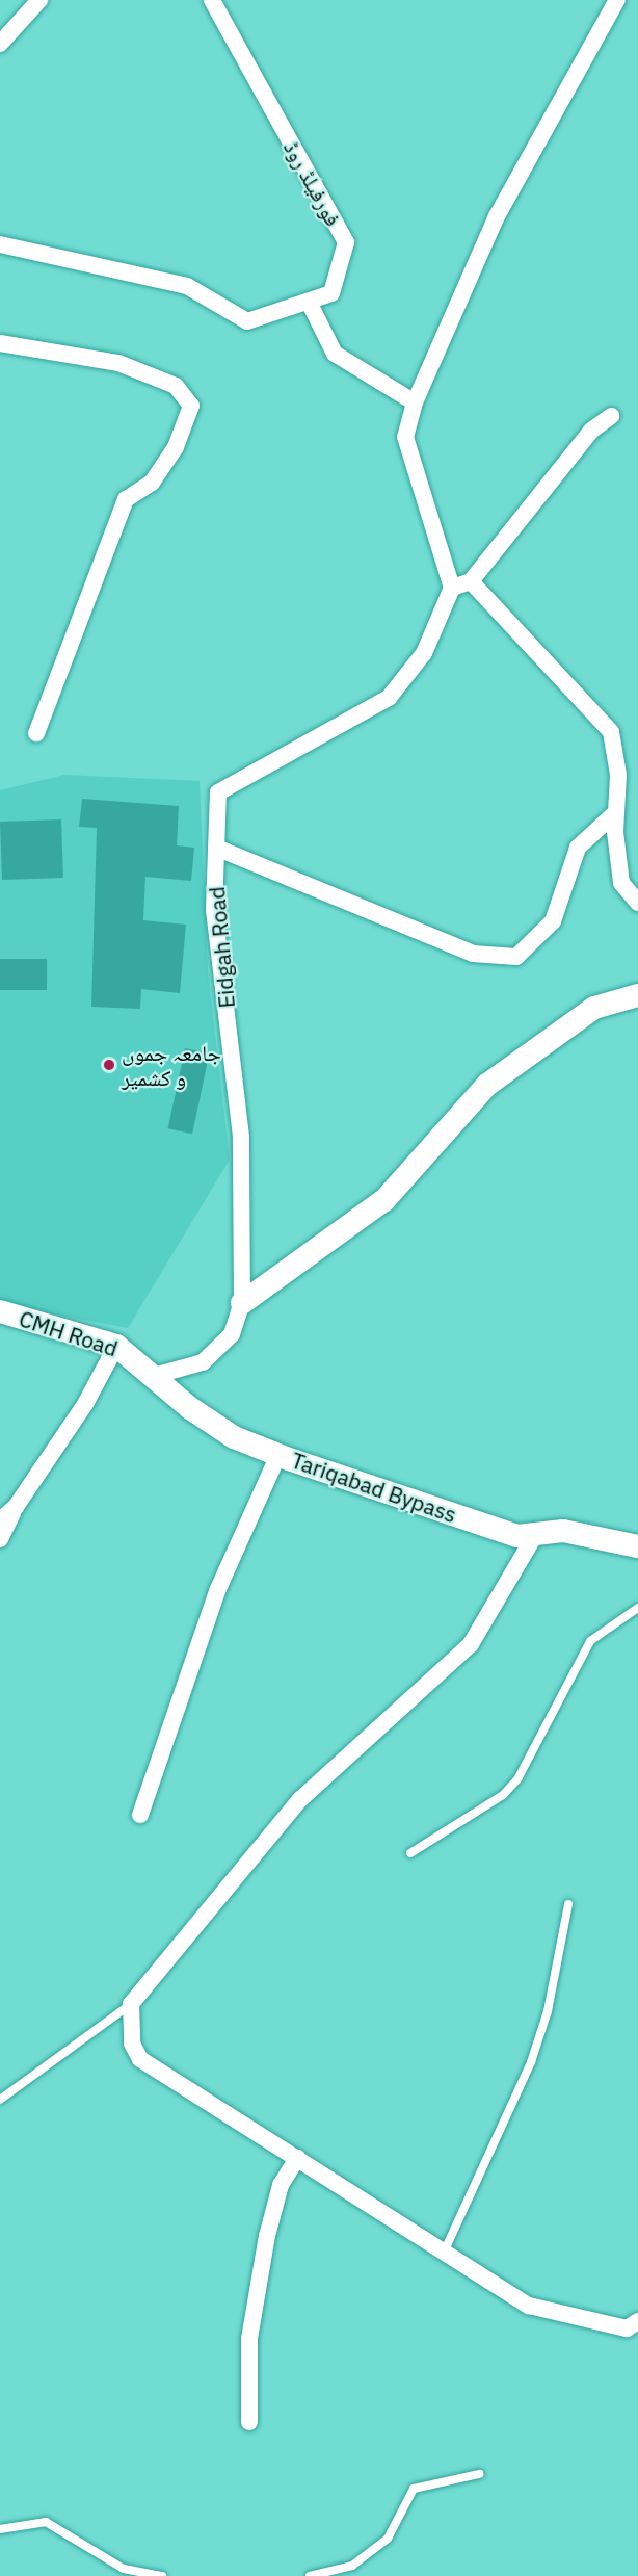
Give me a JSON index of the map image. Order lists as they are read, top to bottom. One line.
{"streets":{"street":["فورفیلڈ روڈ","Eidgah Road","CMH Road","Tariqabad Bypass"]},"crossings":[["Eidgah Road","Tariqabad Bypass"],["CMH Road","Tariqabad Bypass"]],"places":["جامعہ جموں و کشمیر"]}
